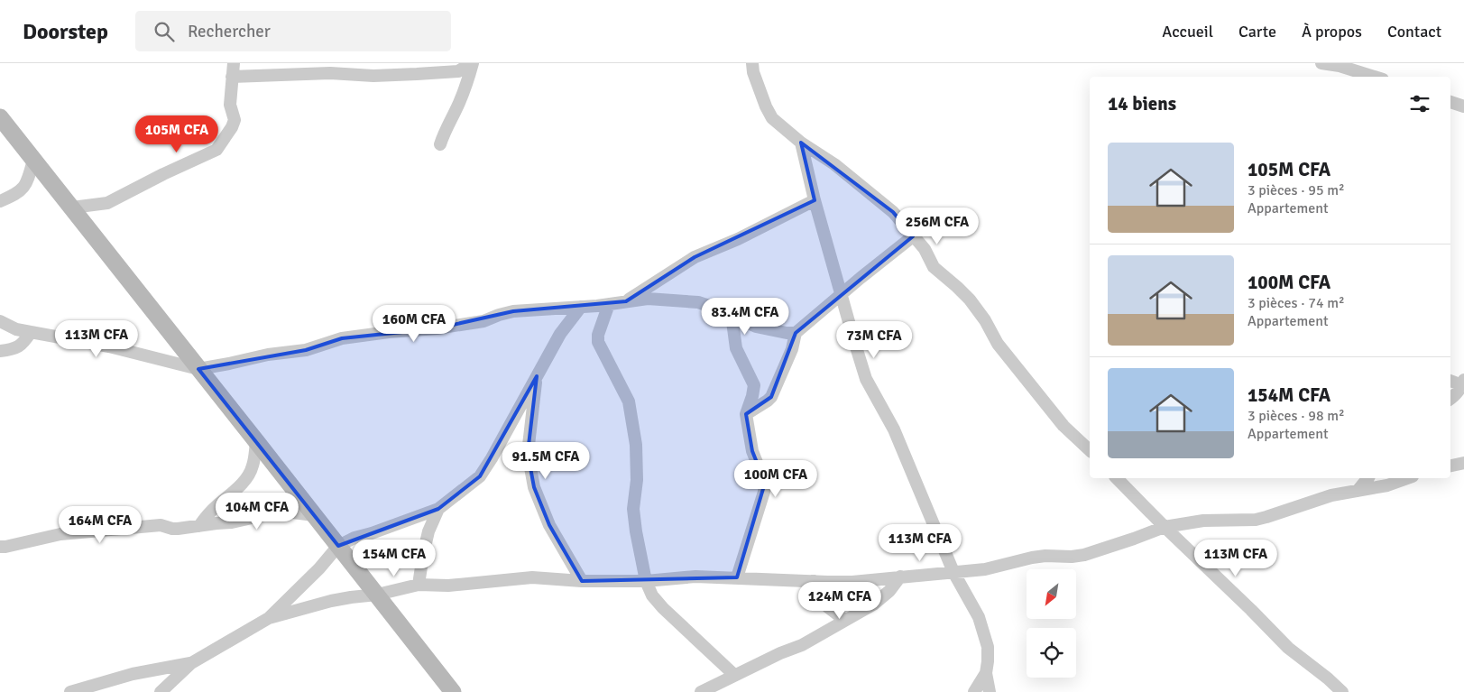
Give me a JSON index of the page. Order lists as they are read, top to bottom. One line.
{"north":"bottom left","page":{"header":"Doorstep","search":"Rechercher","nav":["Accueil","Carte","À propos","Contact"],"heading":"14 biens","price":["105M CFA","256M CFA","83.4M CFA","160M CFA","113M CFA","73M CFA","91.5M CFA","100M CFA","104M CFA","164M CFA","113M CFA","154M CFA","113M CFA","124M CFA"],"list":[{"name":"105M CFA","note":"3 pièces · 95 m² · Appartement"},{"name":"100M CFA","note":"3 pièces · 74 m² · Appartement"},{"name":"154M CFA","note":"3 pièces · 98 m² · Appartement"}]}}
